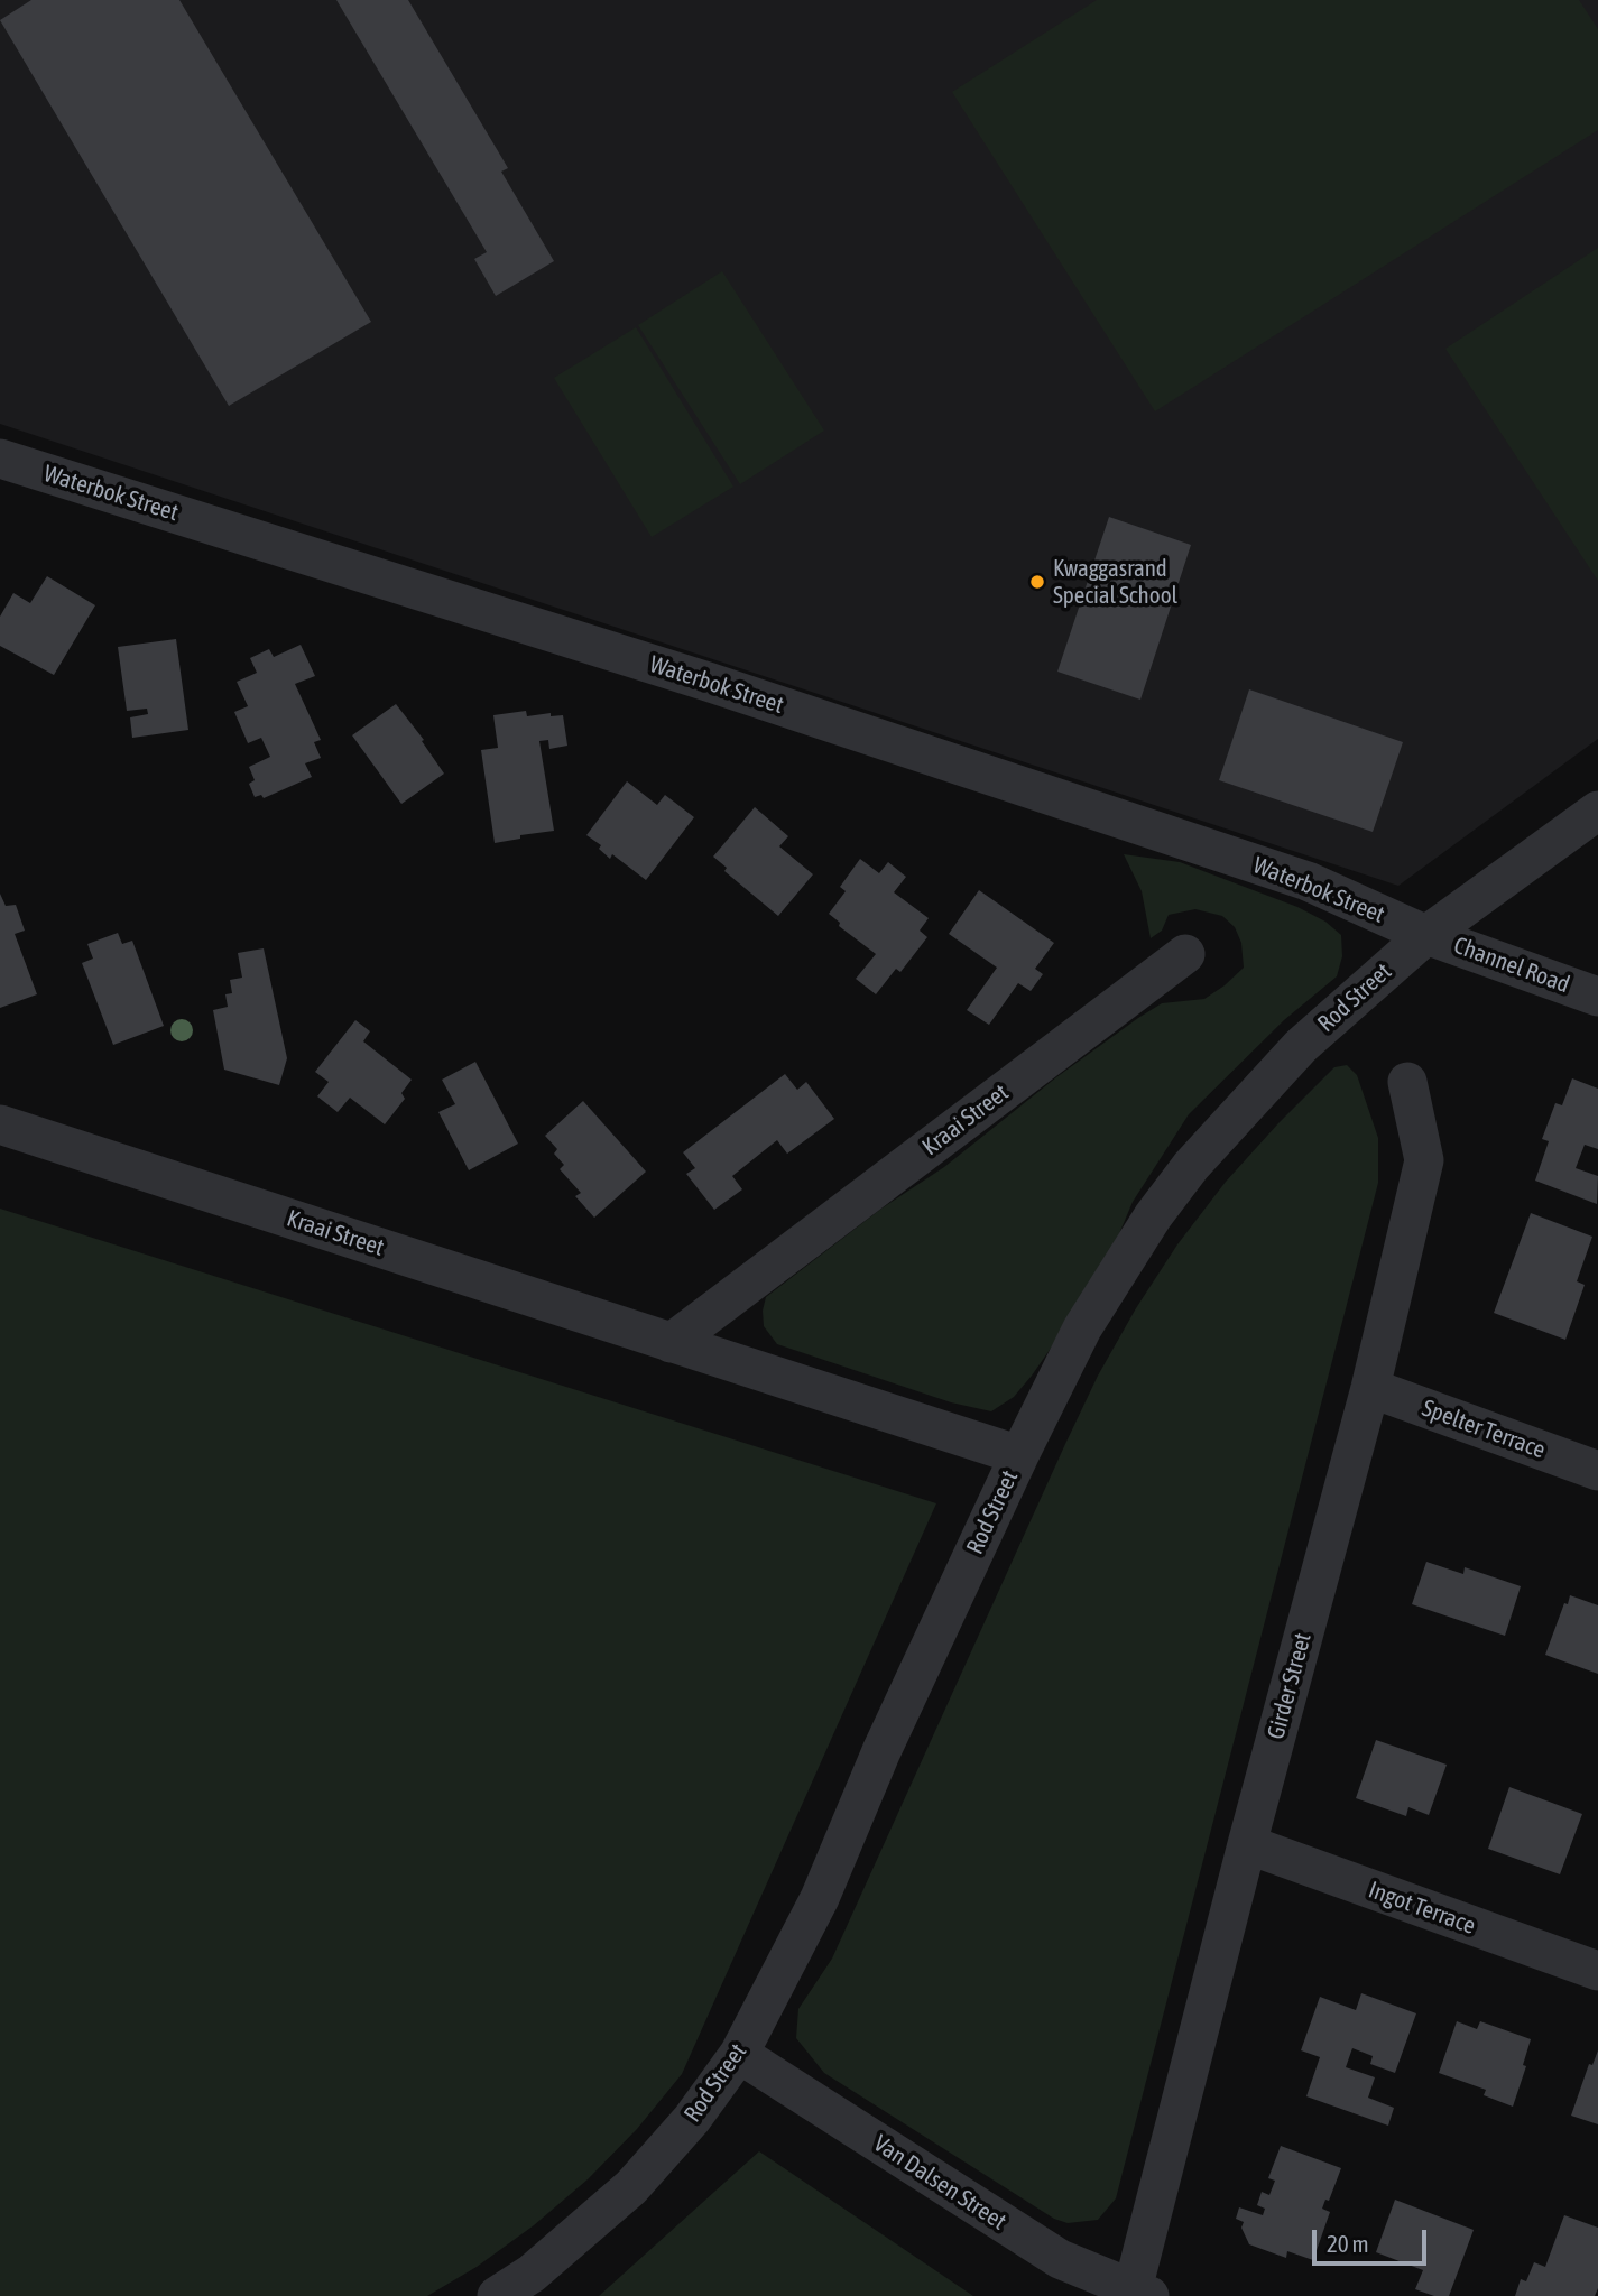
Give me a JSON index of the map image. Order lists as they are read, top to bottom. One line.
{"streets":{"street":["Waterbok Street","Channel Road","Rod Street","Kraai Street","Spelter Terrace","Girder Street","Ingot Terrace","Van Dalsen Street"]},"crossings":[["Waterbok Street","Channel Road"],["Waterbok Street","Rod Street"],["Channel Road","Rod Street"],["Rod Street","Kraai Street"],["Rod Street","Van Dalsen Street"],["Spelter Terrace","Girder Street"],["Girder Street","Ingot Terrace"],["Girder Street","Van Dalsen Street"]],"places":["Kwaggasrand Special School"],"scale_bar":"20 m"}
